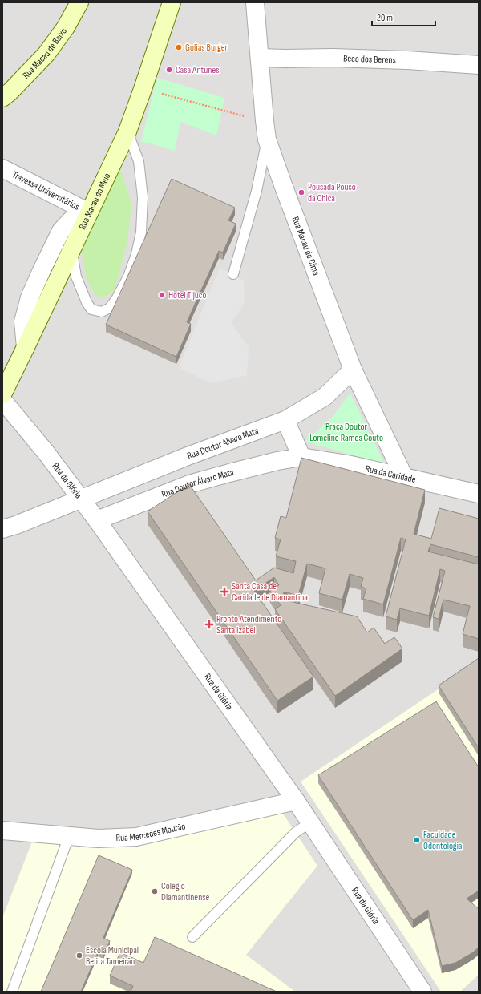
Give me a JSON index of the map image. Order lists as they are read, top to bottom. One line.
{"streets":{"main road":["Rua Macau de Baixo","Rua Macau do Meio"],"street":["Beco dos Berens","Travessa Universitários","Rua Macau de Cima","Rua Doutor Alvaro Mata","Rua da Caridade","Rua da Glória","Rua Doutor Álvaro Mata","Rua Mercedes Mourão"]},"crossings":[["Beco dos Berens","Rua Macau de Cima"],["Travessa Universitários","Rua Macau do Meio"],["Rua Macau de Cima","Rua Doutor Alvaro Mata"],["Rua Macau de Cima","Rua da Caridade"],["Rua Doutor Alvaro Mata","Rua da Glória"],["Rua da Caridade","Rua Doutor Álvaro Mata"],["Rua da Glória","Rua Doutor Álvaro Mata"],["Rua da Glória","Rua Mercedes Mourão"]],"parks":["Praça Doutor Lomelino Ramos Couto"],"places":{"other":["Golias Burger","Casa Antunes","Pousada Pouso da Chica","Hotel Tijuco","Faculdade Odontologia","Colégio Diamantinense","Escola Municipal Belita Tameirão"],"health":["Santa Casa de Caridade de Diamantina","Pronto Atendimento Santa Izabel"]},"scale_bar":"20 m"}
